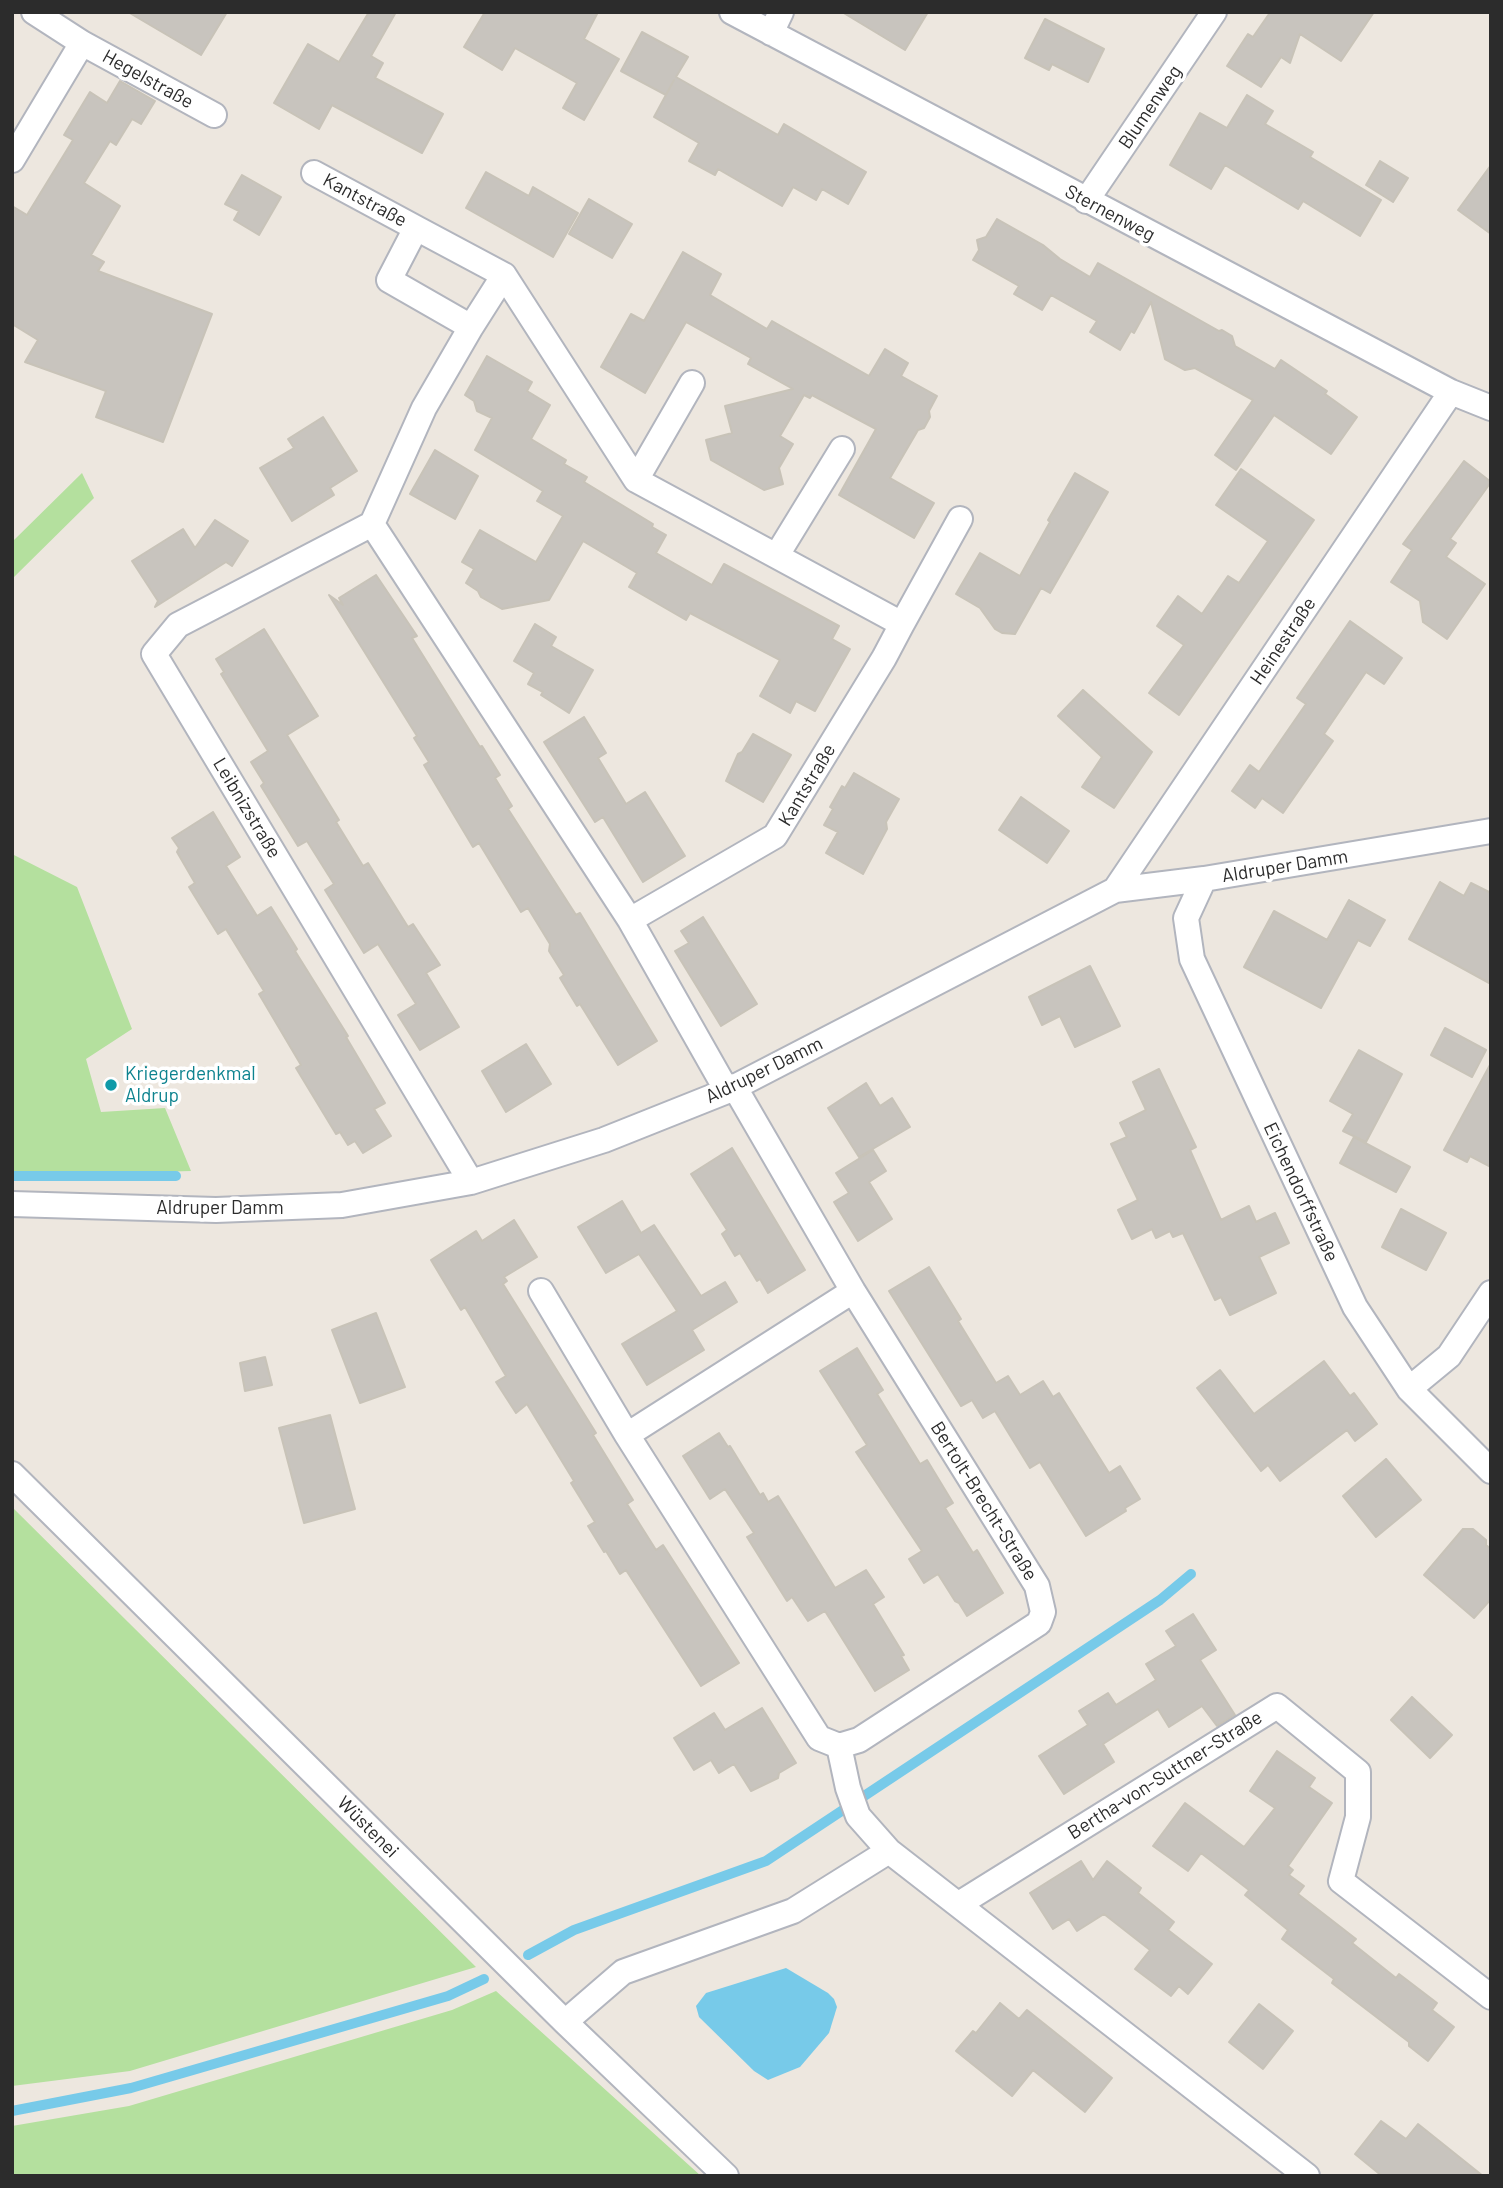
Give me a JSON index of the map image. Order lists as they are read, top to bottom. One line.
{"streets":{"street":["Hegelstraße","Blumenweg","Kantstraße","Sternenweg","Heinestraße","Leibnizstraße","Aldruper Damm","Eichendorffstraße","Bertolt-Brecht-Straße","Bertha-von-Suttner-Straße","Wüstenei"]},"crossings":[["Blumenweg","Sternenweg"],["Sternenweg","Heinestraße"],["Heinestraße","Aldruper Damm"],["Leibnizstraße","Aldruper Damm"],["Aldruper Damm","Eichendorffstraße"],["Aldruper Damm","Bertolt-Brecht-Straße"]],"places":["Kriegerdenkmal Aldrup"]}
